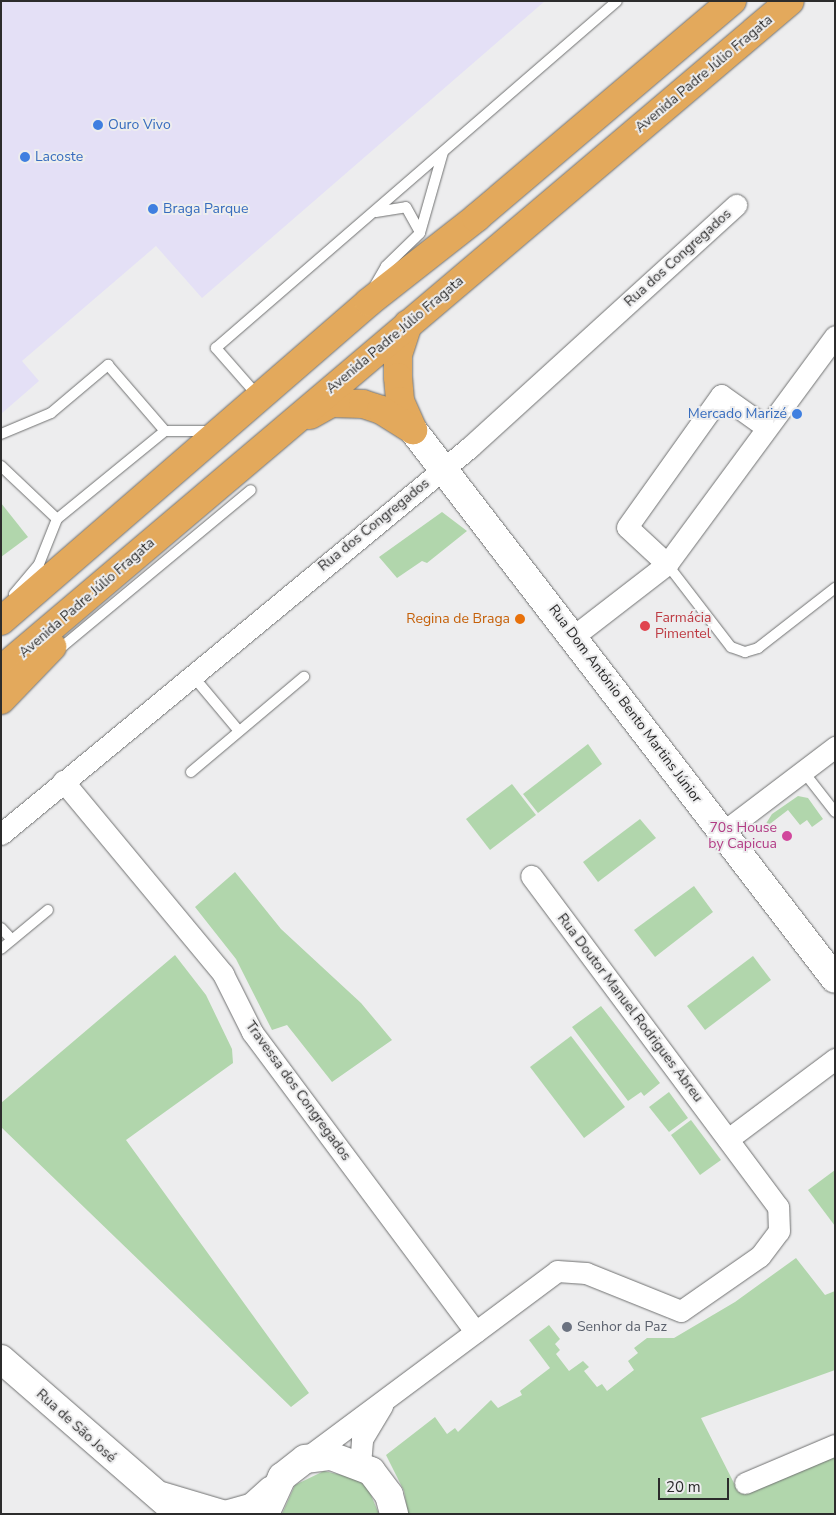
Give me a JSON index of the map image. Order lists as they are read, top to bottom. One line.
{"streets":{"highway":["Avenida Padre Júlio Fragata"],"street":["Rua dos Congregados","Rua Dom António Bento Martins Júnior","Rua Doutor Manuel Rodrigues Abreu","Travessa dos Congregados","Rua de São José"]},"crossings":[["Rua dos Congregados","Rua Dom António Bento Martins Júnior"],["Rua dos Congregados","Travessa dos Congregados"],["Rua Doutor Manuel Rodrigues Abreu","Travessa dos Congregados"]],"places":["Ouro Vivo","Lacoste","Braga Parque","Mercado Marizé","Regina de Braga","Farmácia Pimentel","70s House by Capicua","Senhor da Paz"],"scale_bar":"20 m"}
